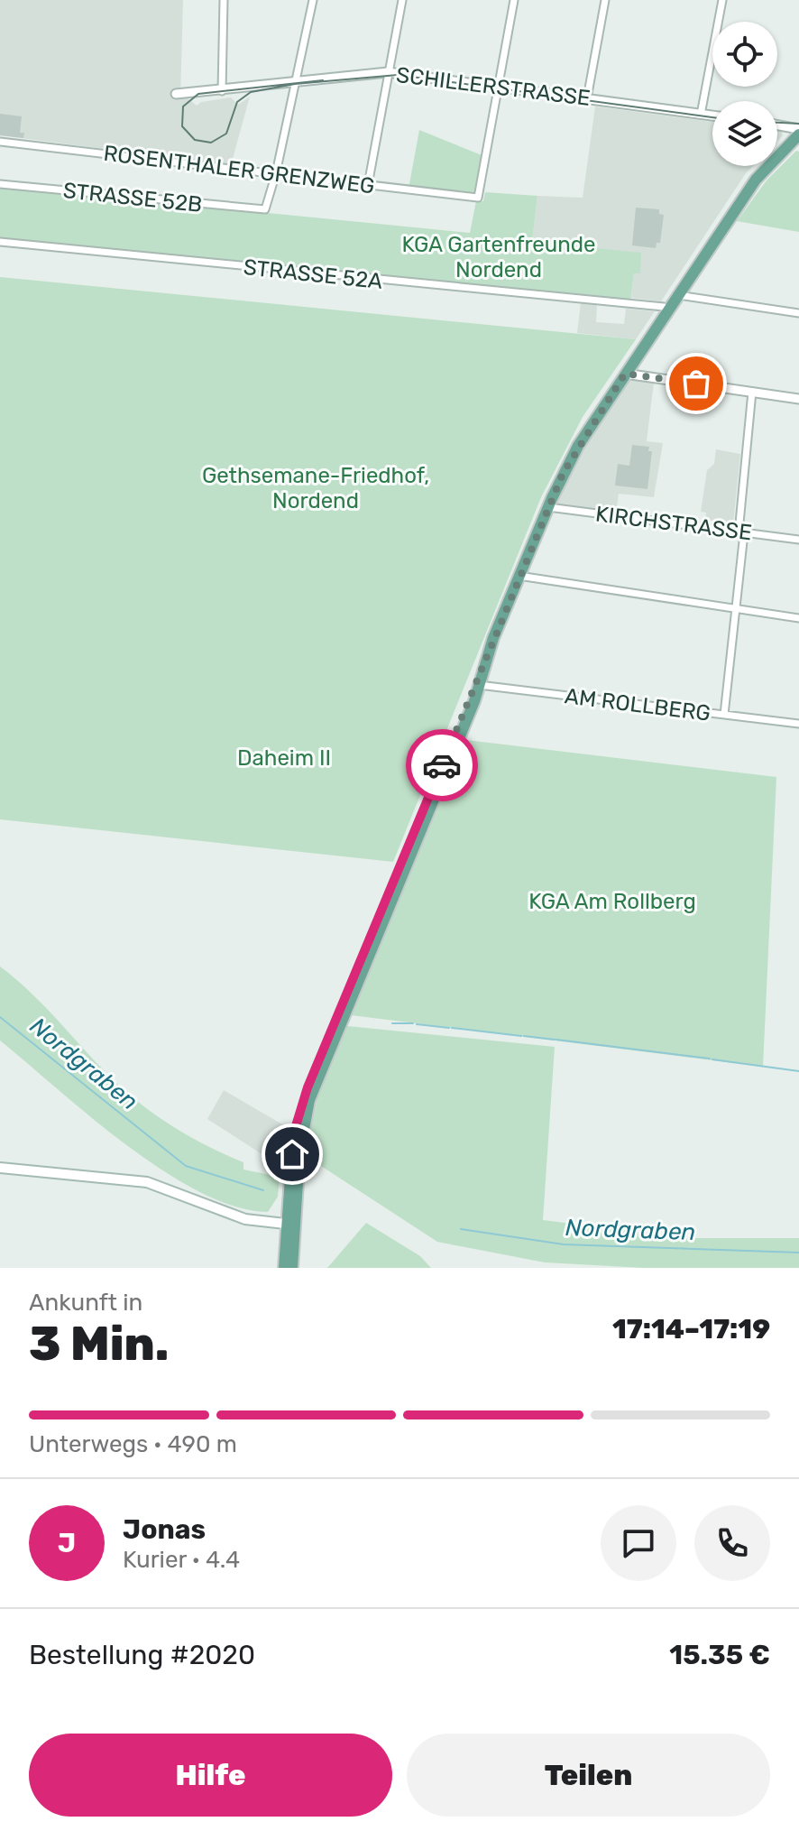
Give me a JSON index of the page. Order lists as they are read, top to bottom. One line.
{"streets":{"street":["SCHILLERSTRASSE","ROSENTHALER GRENZWEG","STRASSE 52B","STRASSE 52A","KIRCHSTRASSE","AM ROLLBERG"]},"crossings":[["SCHILLERSTRASSE","ROSENTHALER GRENZWEG"],["ROSENTHALER GRENZWEG","STRASSE 52B"]],"water":["Nordgraben"],"parks":["KGA Gartenfreunde Nordend","Gethsemane-Friedhof, Nordend","Daheim II","KGA Am Rollberg"],"page":{"heading":["3 Min.","Ankunft in","17:14–17:19"],"panel":["Jonas","Kurier · 4.4","Bestellung #2020","15.35 €"],"bar":"Unterwegs · 490 m","round":"J","buttons":["Hilfe","Teilen"]}}
